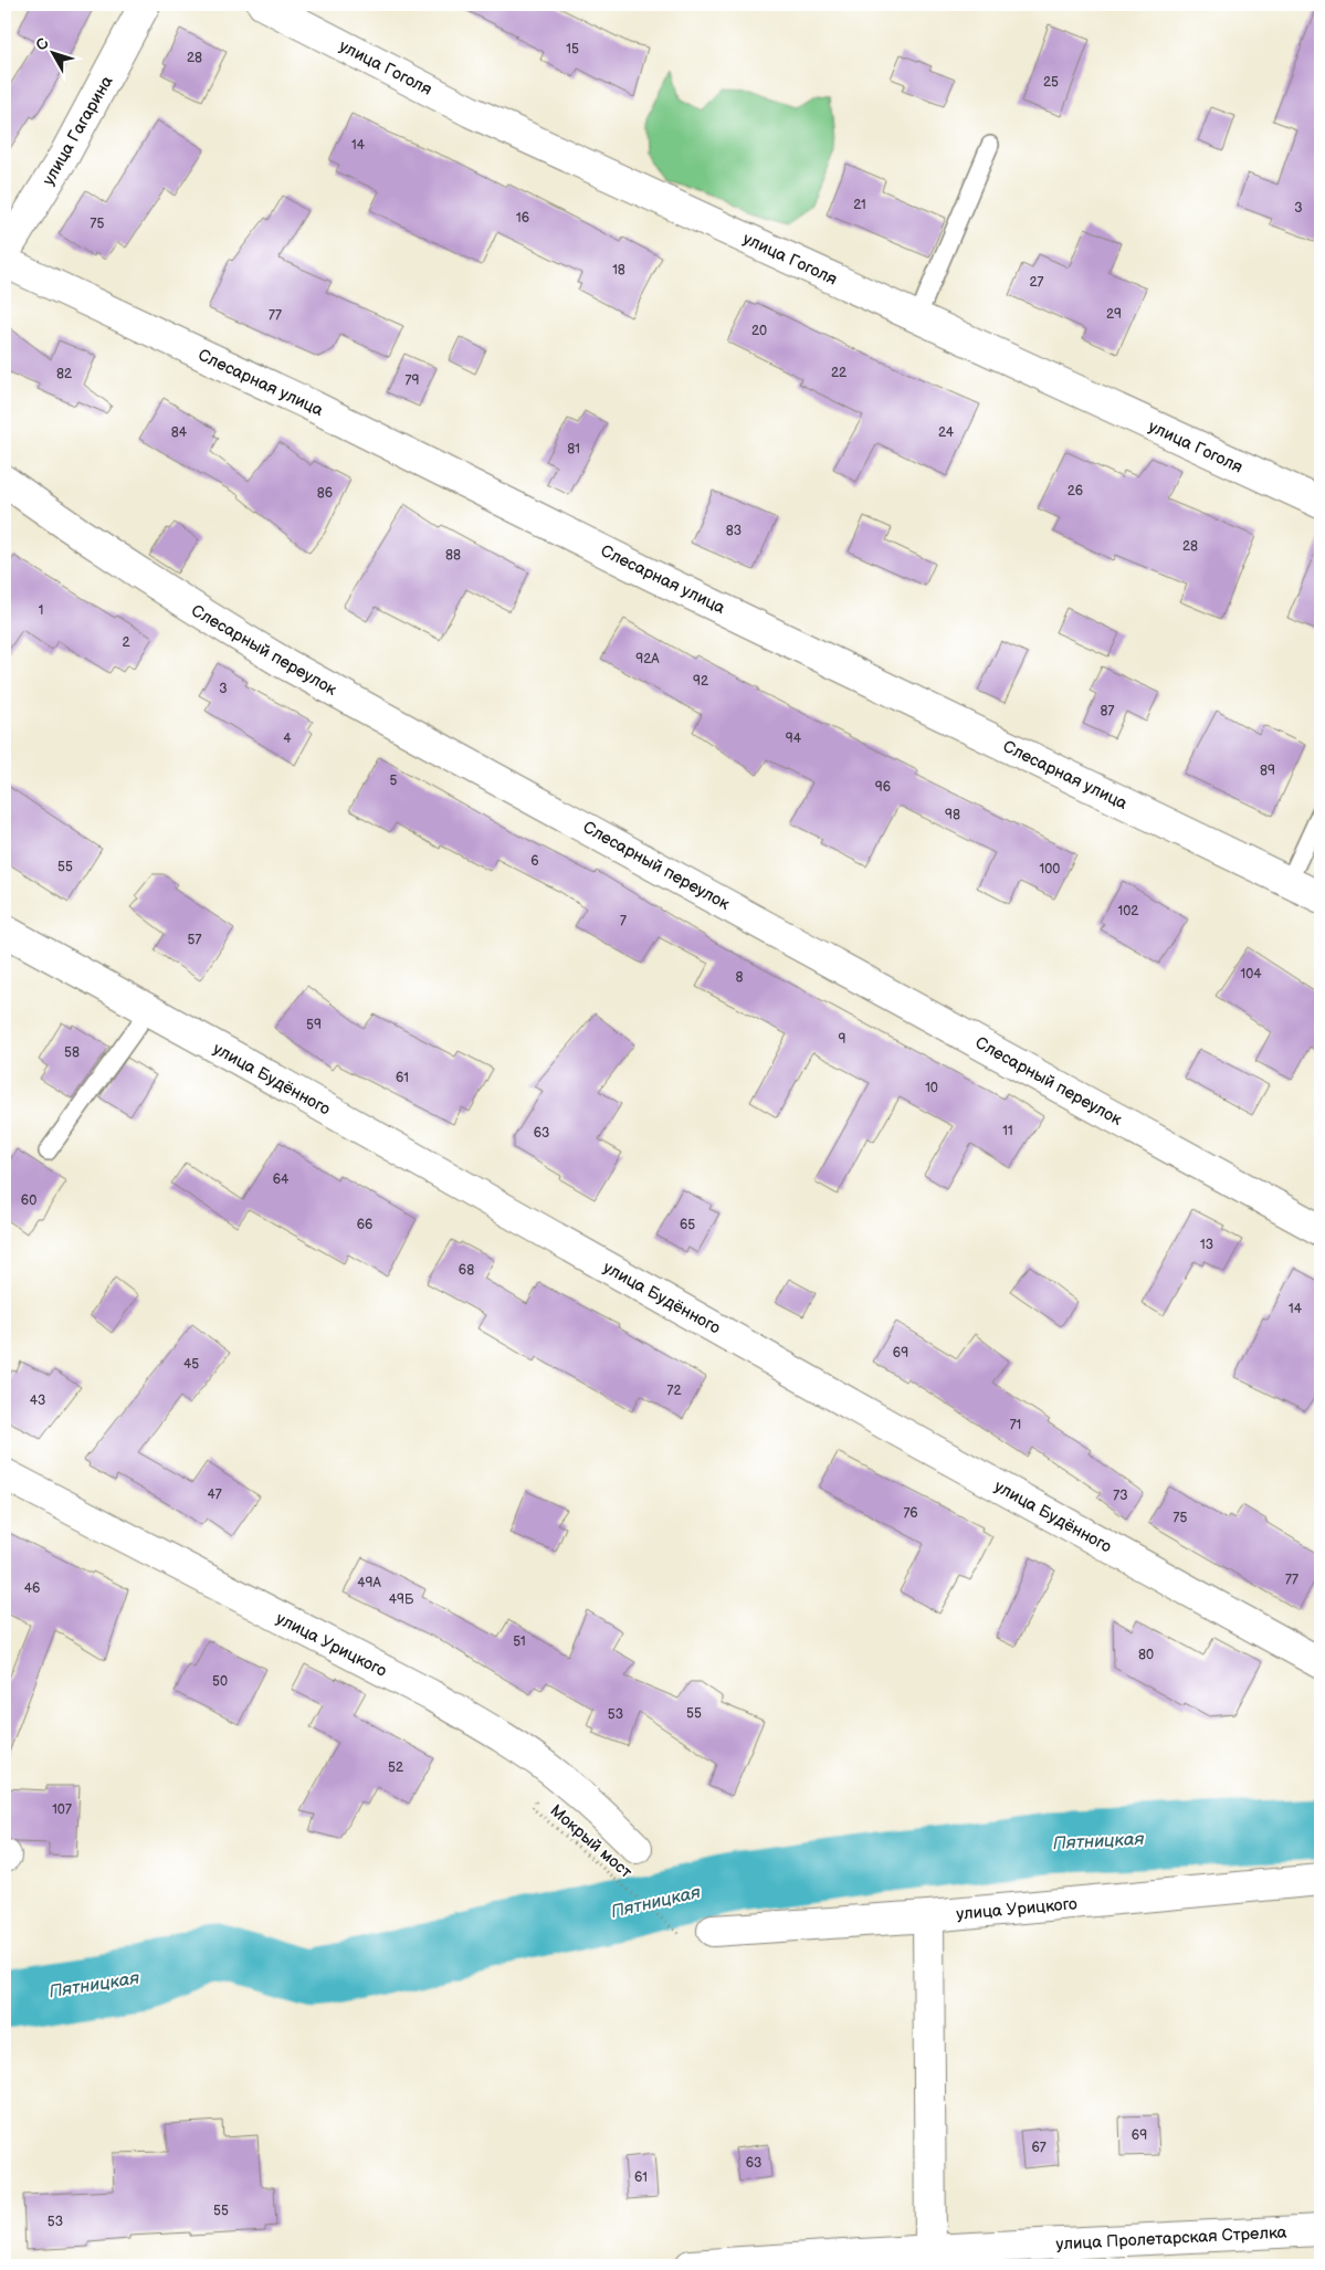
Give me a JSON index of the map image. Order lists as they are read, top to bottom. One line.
{"streets":{"street":["улица Гоголя","улица Гагарина","Слесарная улица","Слесарный переулок","улица Будённого","улица Урицкого","улица Пролетарская Стрелка"],"path":["Мокрый мост"]},"water":["Пятницкая"],"house_numbers":["15","28","25","14","21","3","16","75","18","27","29","77","20","22","82","79","84","24","81","26","86","83","28","88","1","2","92А","92","3","87","4","94","89","5","96","98","6","55","100","102","7","57","104","8","59","9","58","61","10","11","63","64","60","66","65","13","68","14","69","45","72","43","71","47","73","76","75","77","49А","46","49Б","51","80","50","55","53","52","107","69","67","63","61","55","53"],"north":"top left"}
